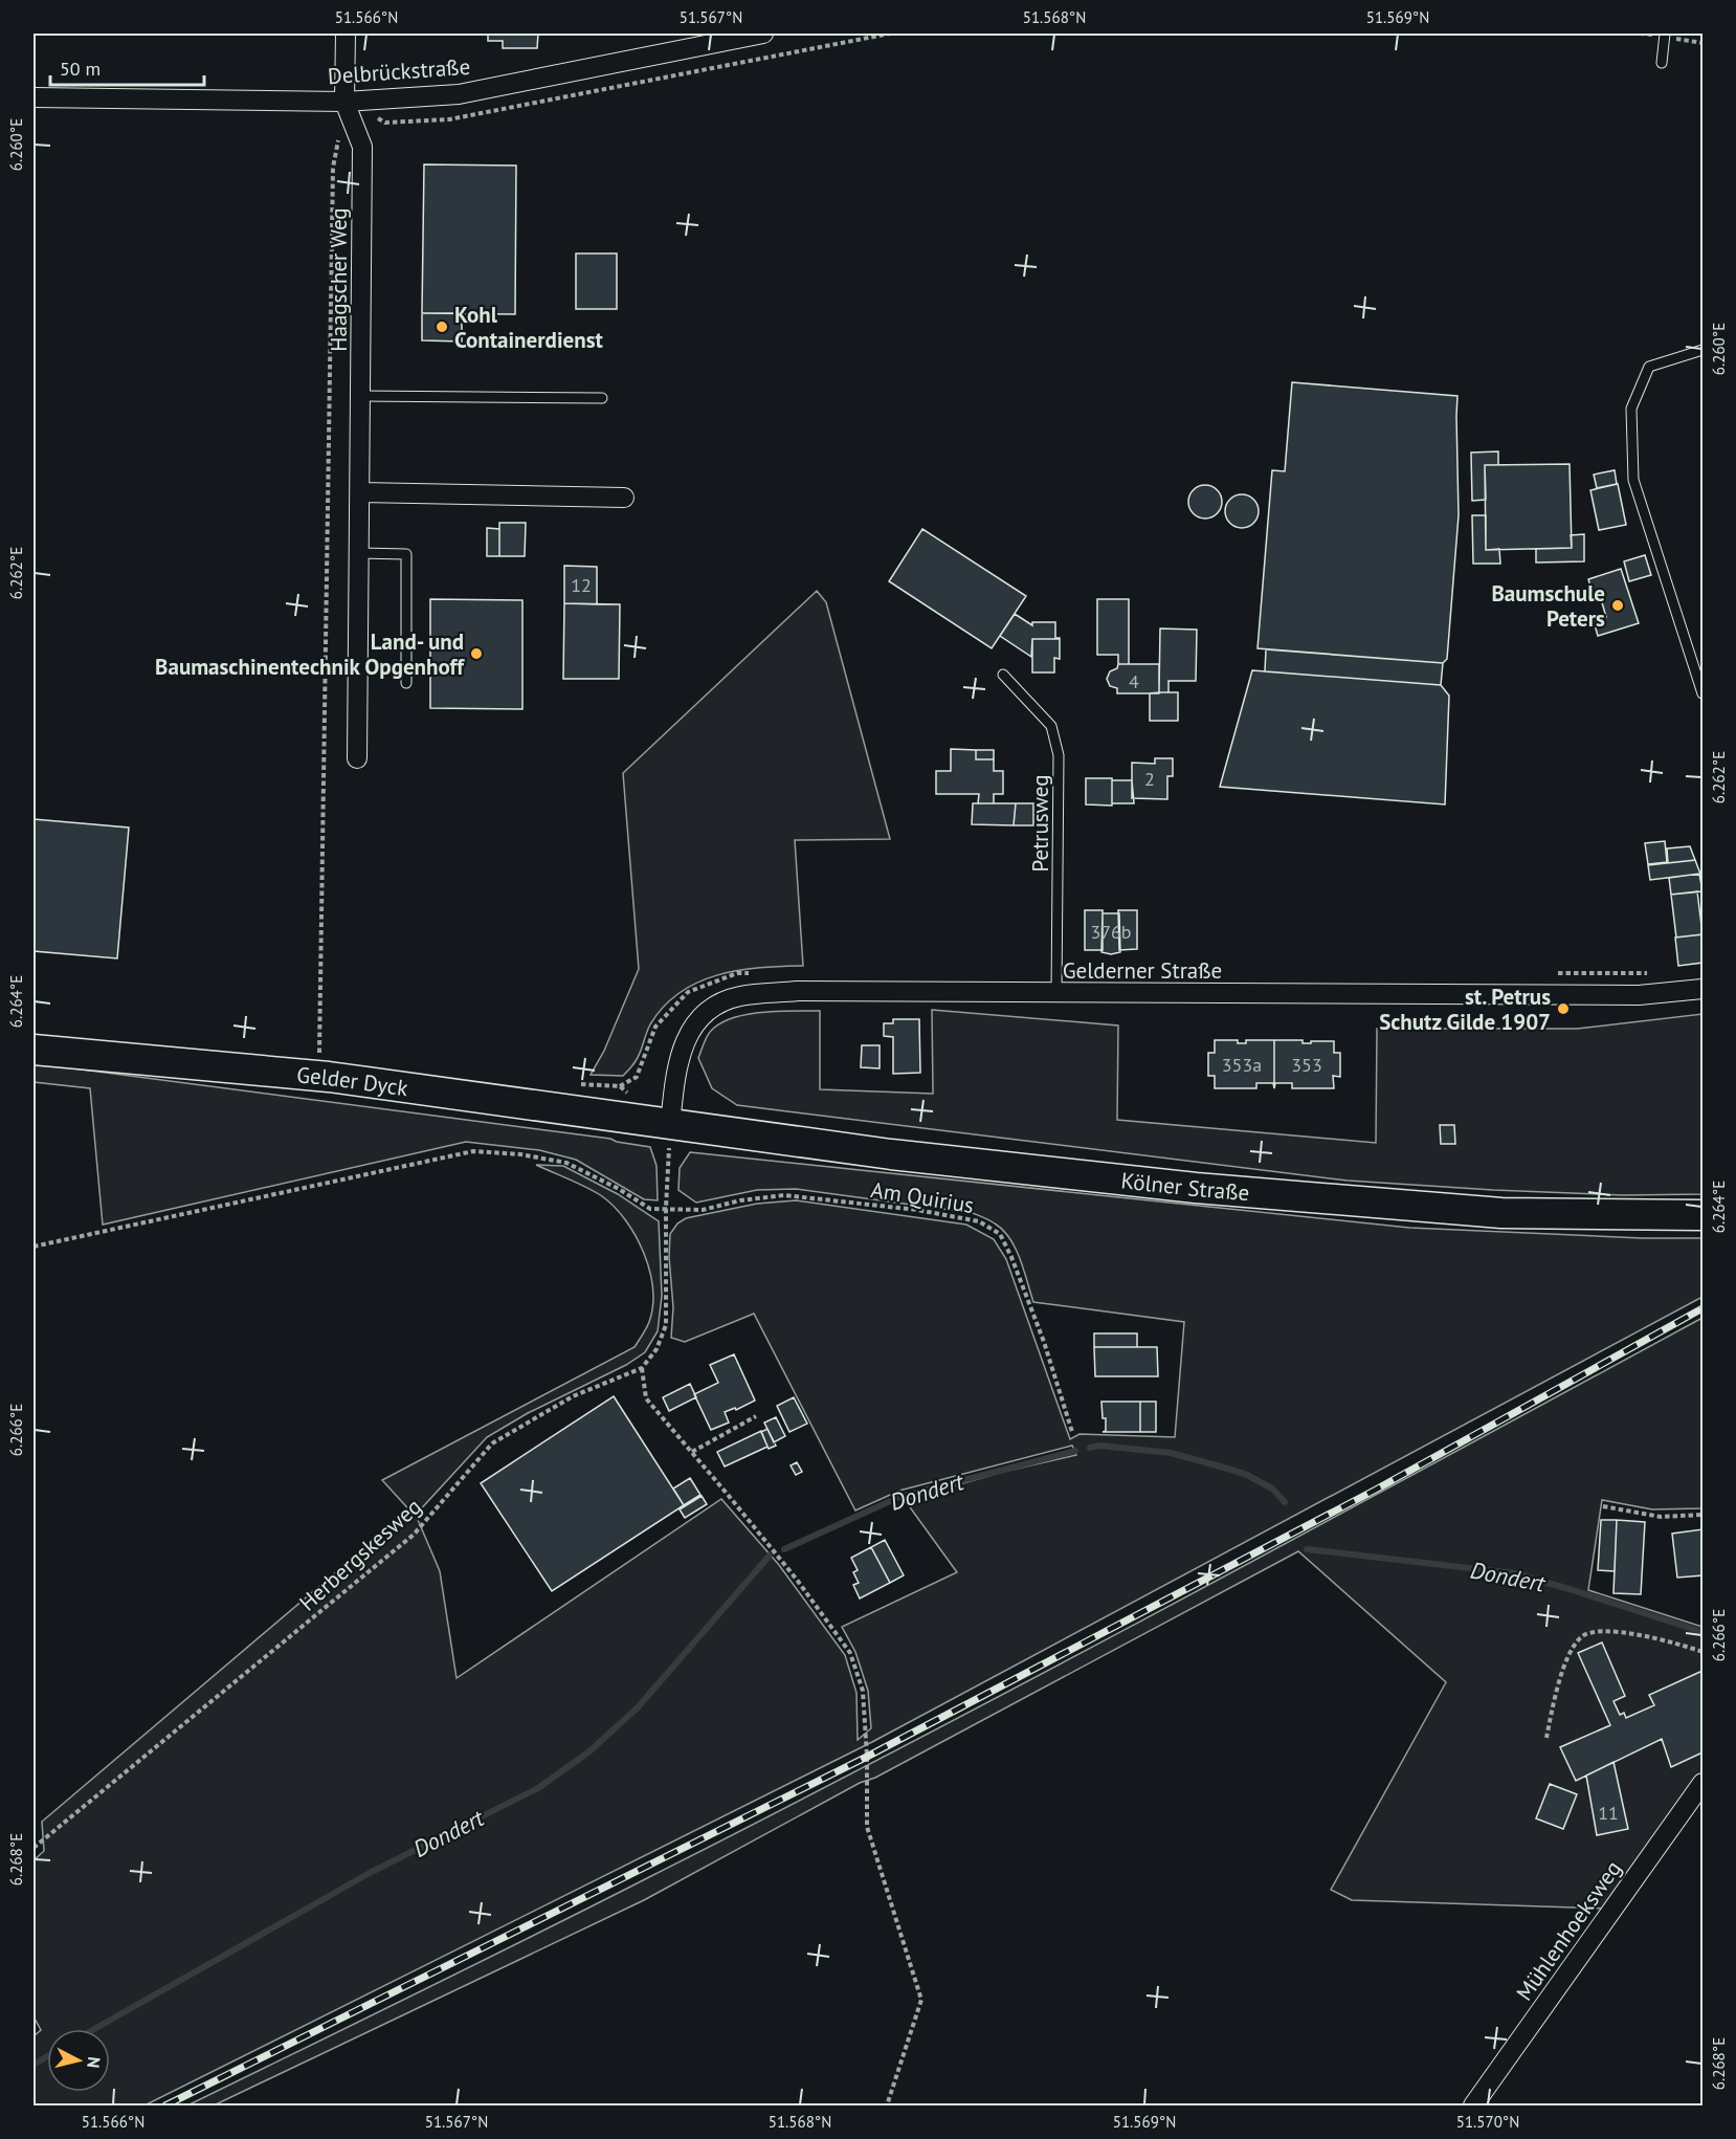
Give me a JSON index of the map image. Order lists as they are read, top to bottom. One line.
{"streets":{"main road":["Gelder Dyck","Kölner Straße"],"street":["Delbrückstraße","Haagscher Weg","Gelderner Straße","Mühlenhoeksweg"],"lane":["Petrusweg"],"path":["Am Quirius","Herbergskesweg"]},"crossings":[["Delbrückstraße","Haagscher Weg"],["Petrusweg","Gelderner Straße"],["Gelderner Straße","Gelder Dyck"],["Gelderner Straße","Kölner Straße"],["Gelder Dyck","Kölner Straße"]],"water":["Dondert"],"places":["Kohl Containerdienst","Baumschule Peters","Land- und Baumaschinentechnik Opgenhoff","st. Petrus Schutz Gilde 1907"],"house_numbers":["12","4","2","376b","353a","353","11"],"scale_bar":"50 m","north":"right","coordinates":["51.566°N","51.567°N","51.568°N","51.569°N","6.260°E","6.262°E","6.264°E","6.266°E","6.268°E","51.570°N"]}
